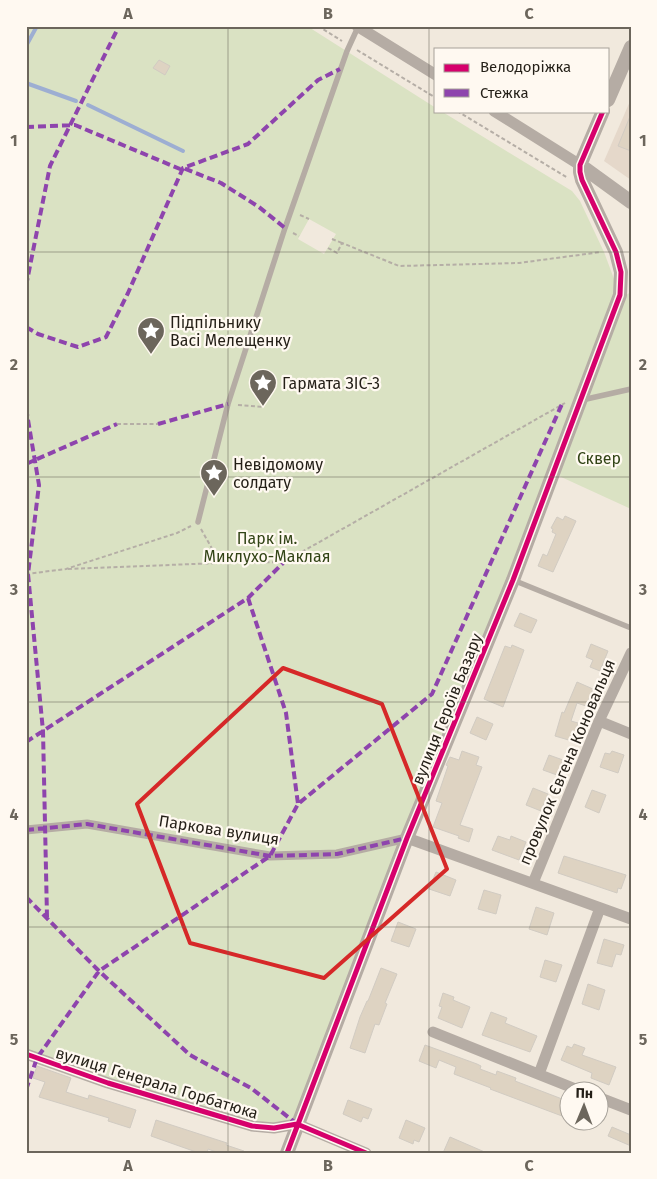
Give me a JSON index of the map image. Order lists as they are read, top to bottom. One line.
{"streets":{"street":["вулиця Героїв Базару","провулок Євгена Коновальця","Паркова вулиця","вулиця Генерала Горбатюка"]},"crossings":[["вулиця Героїв Базару","Паркова вулиця"],["вулиця Героїв Базару","вулиця Генерала Горбатюка"]],"parks":["Сквер","Парк ім. Миклухо-Маклая"],"places":{"place":["Підпільнику Васі Мелещенку","Гармата ЗІС-3","Невідомому солдату"]},"legend":["Велодоріжка","Стежка"],"north":"top","grid":{"columns":["A","B","C"],"rows":["1","2","3","4","5"]}}
